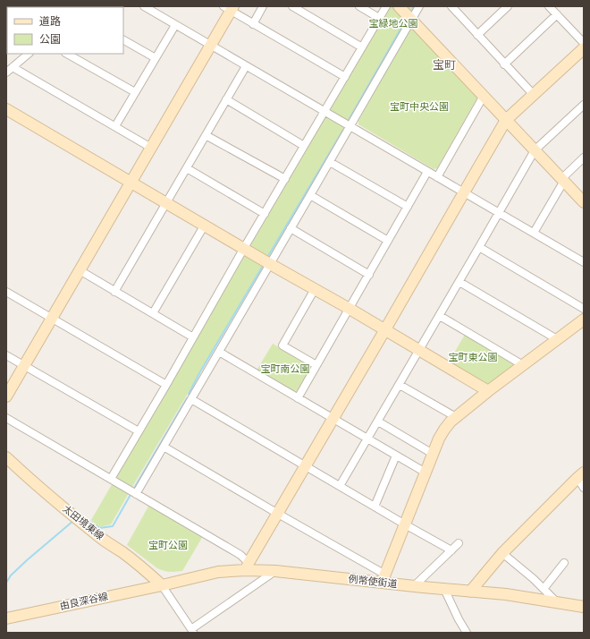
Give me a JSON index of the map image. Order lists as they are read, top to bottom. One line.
{"streets":{"street":["太田境東線","例幣使街道","由良深谷線"]},"crossings":[["太田境東線","例幣使街道"],["太田境東線","由良深谷線"],["例幣使街道","由良深谷線"]],"districts":["宝町"],"parks":["宝緑地公園","宝町中央公園","宝町東公園","宝町南公園","宝町公園"],"legend":["道路","公園"]}
